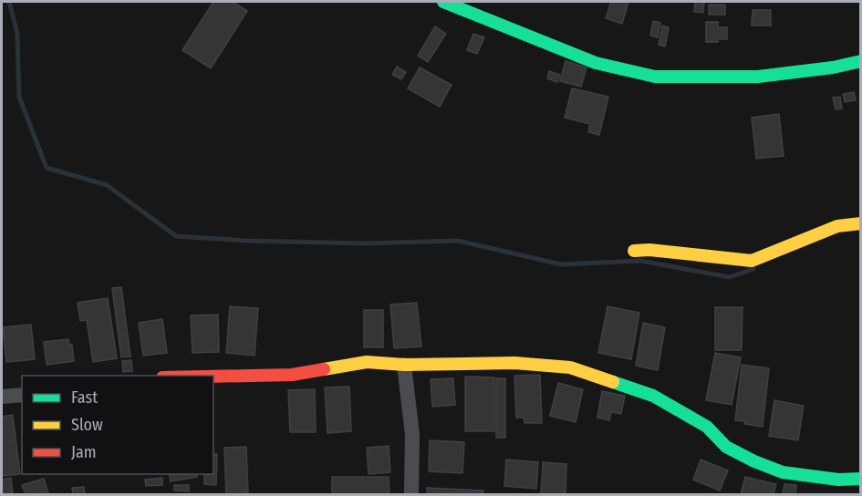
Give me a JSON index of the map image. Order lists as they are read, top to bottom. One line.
{"legend":["Fast","Slow","Jam"]}
